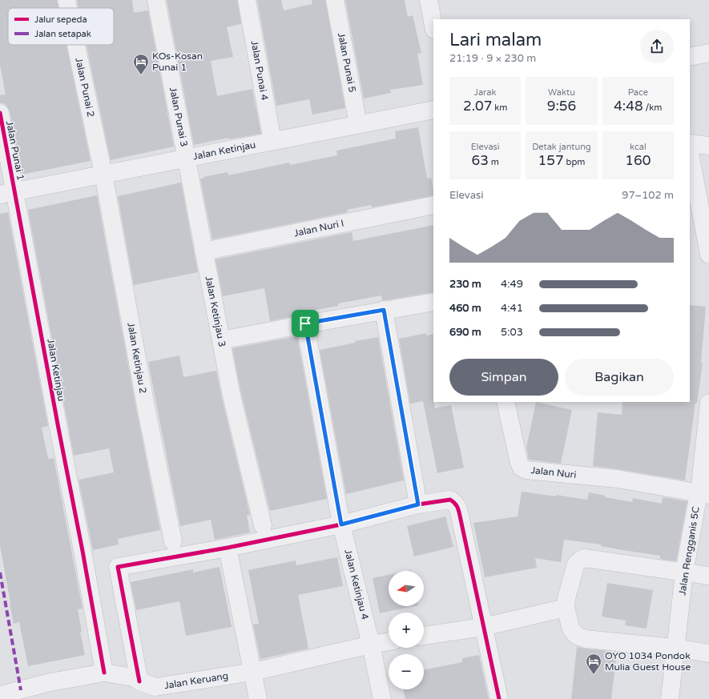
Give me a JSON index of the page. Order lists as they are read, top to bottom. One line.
{"streets":{"street":["Jalan Punai 5","Jalan Punai 4","Jalan Punai 2","Jalan Punai 3","Jalan Punai 1","Jalan Ketinjau","Jalan Nuri I","Jalan Ketinjau 3","Jalan Ketinjau 2","Jalan Nuri","Jalan Rengganis 5C","Jalan Ketinjau 4","Jalan Keruang"]},"crossings":[["Jalan Punai 5","Jalan Ketinjau"],["Jalan Punai 4","Jalan Ketinjau"],["Jalan Punai 2","Jalan Ketinjau"],["Jalan Punai 2","Jalan Ketinjau 2"],["Jalan Punai 3","Jalan Ketinjau"],["Jalan Punai 3","Jalan Ketinjau 3"],["Jalan Punai 1","Jalan Ketinjau"],["Jalan Ketinjau","Jalan Ketinjau 3"],["Jalan Ketinjau","Jalan Ketinjau 2"],["Jalan Ketinjau","Jalan Keruang"],["Jalan Nuri I","Jalan Ketinjau 3"],["Jalan Nuri","Jalan Rengganis 5C"],["Jalan Ketinjau 4","Jalan Keruang"]],"places":{"hotel":["KOs-Kosan Punai 1","OYO 1034 Pondok Mulia Guest House"]},"legend":["Jalur sepeda","Jalan setapak"],"north":"left","page":{"heading":["Lari malam","21:19 · 9 × 230 m"],"stats":[["Jarak","2.07 km"],["Waktu","9:56"],["Pace","4:48 /km"],["Elevasi","63 m"],["Detak jantung","157 bpm"],["kcal","160"]],"chart":["Elevasi","97–102 m"],"list":[{"name":"230 m","note":"4:49"},{"name":"460 m","note":"4:41"},{"name":"690 m","note":"5:03"}],"buttons":["Simpan","Bagikan"],"map_buttons":["+","−"]}}
